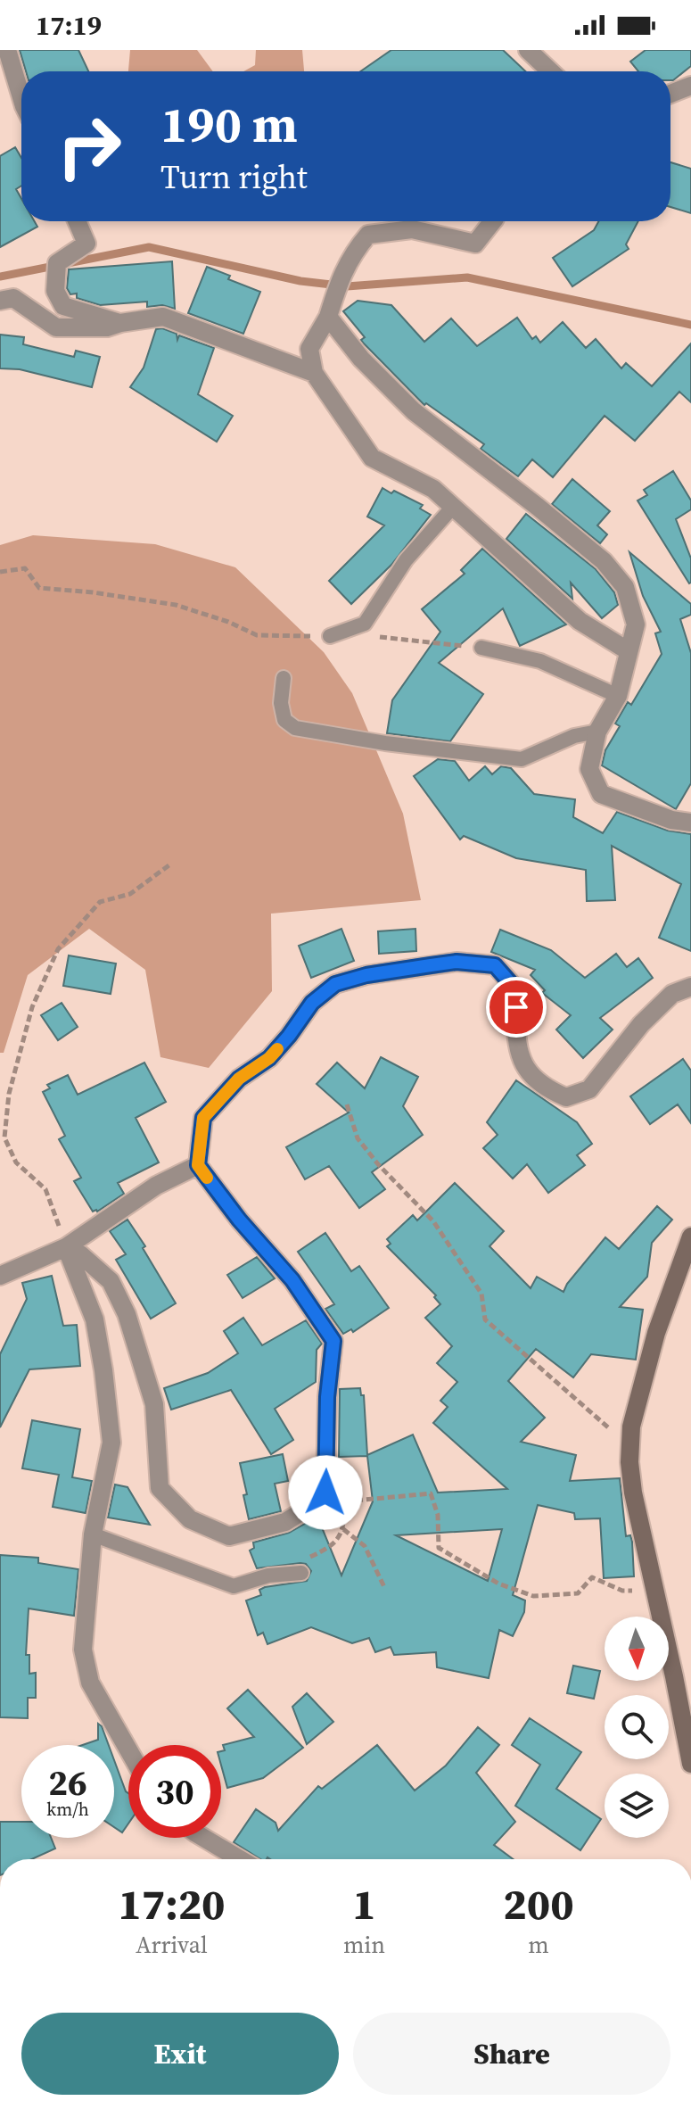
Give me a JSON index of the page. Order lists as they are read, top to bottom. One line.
{"north":"bottom","page":{"status":"17:19","turn":["190 m","Turn right"],"speed":"26 km/h","limit":"30","eta":["17:20","Arrival","1","min","200","m"],"buttons":["Exit","Share"]}}
